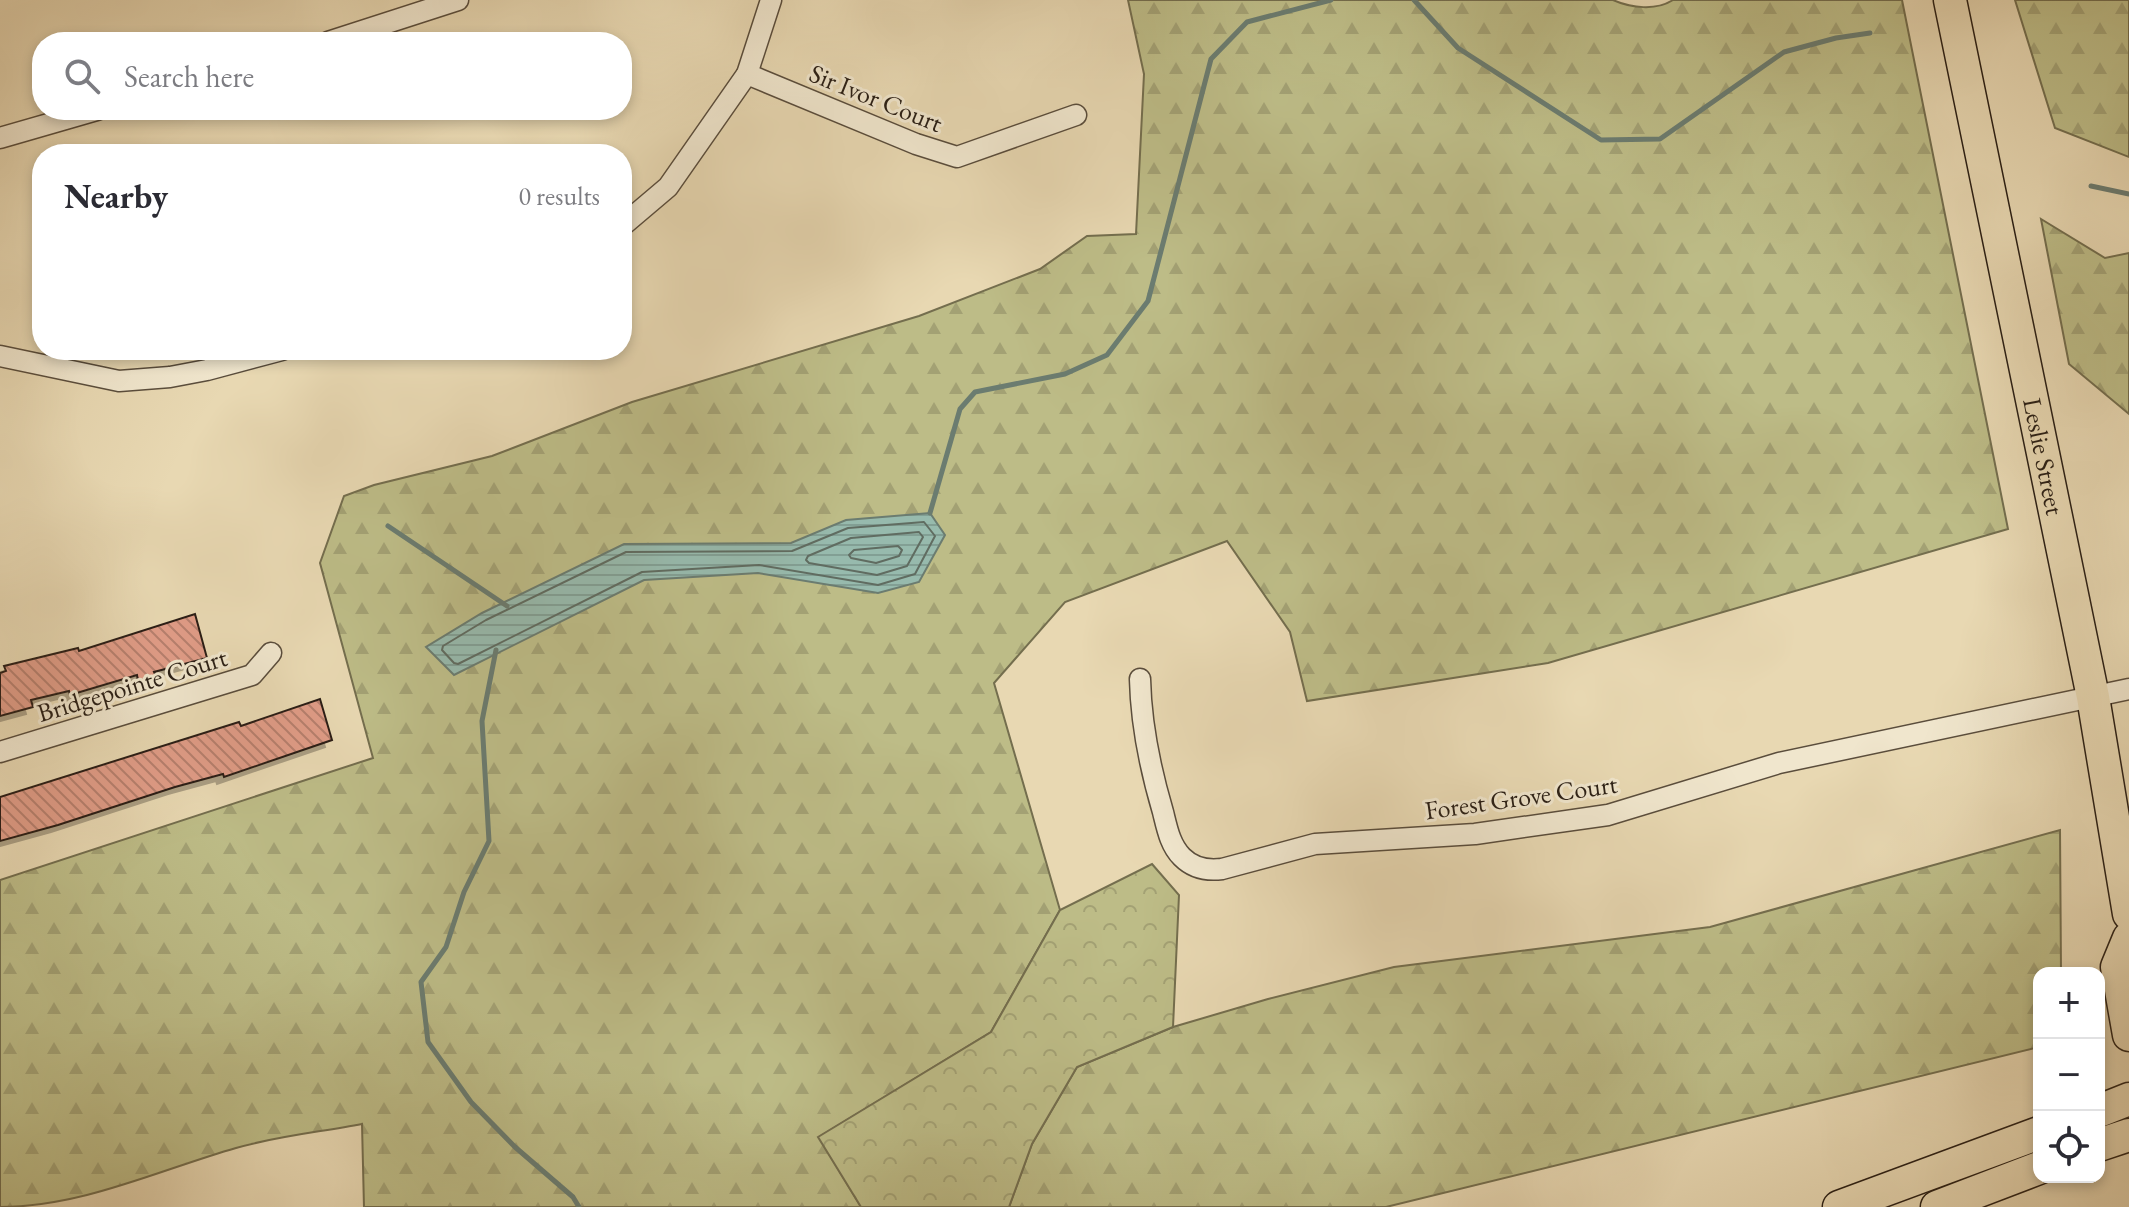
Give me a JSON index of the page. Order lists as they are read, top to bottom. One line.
{"streets":{"main road":["Leslie Street"],"street":["Sir Ivor Court","Bridgepointe Court","Forest Grove Court"]},"crossings":[["Leslie Street","Forest Grove Court"]],"page":{"search":"Search here","heading":["Nearby","0 results"],"map_buttons":["+","−"]}}
